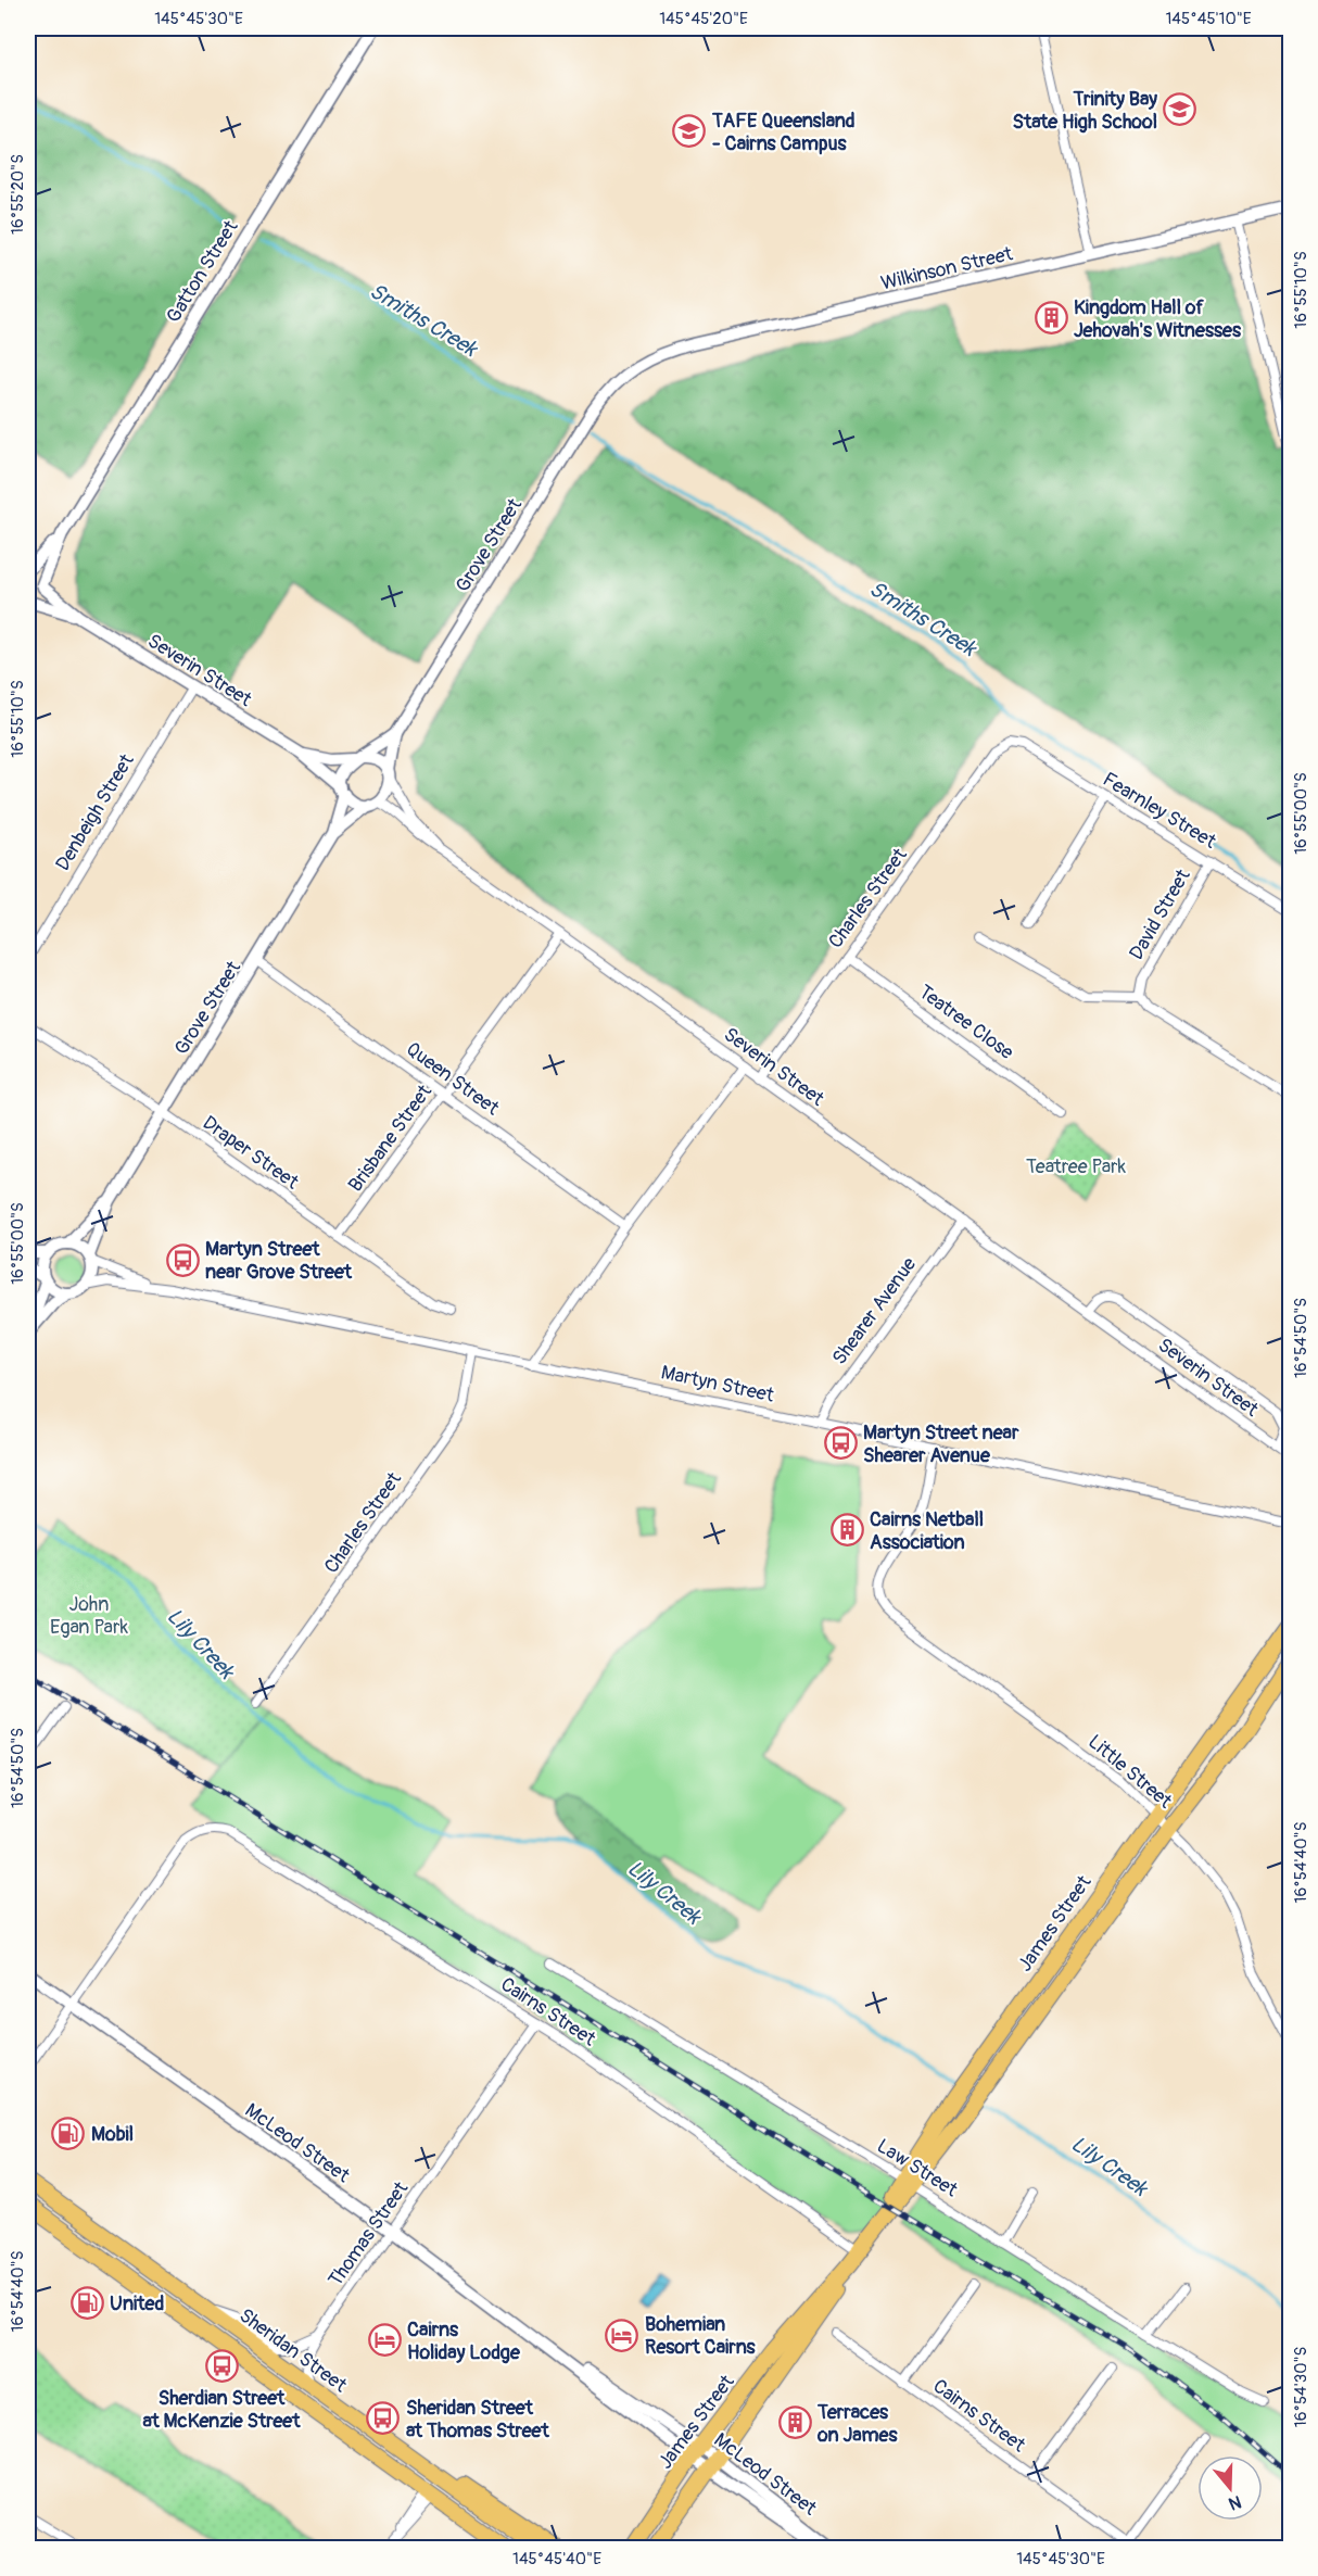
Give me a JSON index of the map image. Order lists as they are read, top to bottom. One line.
{"streets":{"main road":["James Street","Sheridan Street"],"street":["Wilkinson Street","Gatton Street","Grove Street","Severin Street","Fearnley Street","Denbeigh Street","Charles Street","David Street","Teatree Close","Queen Street","Brisbane Street","Draper Street","Shearer Avenue","Martyn Street","Little Street","Cairns Street","McLeod Street","Law Street","Thomas Street"]},"crossings":[["Wilkinson Street","Grove Street"],["Gatton Street","Severin Street"],["Grove Street","Severin Street"],["Grove Street","Queen Street"],["Grove Street","Draper Street"],["Grove Street","Martyn Street"],["Severin Street","Denbeigh Street"],["Severin Street","Charles Street"],["Severin Street","Brisbane Street"],["Severin Street","Shearer Avenue"],["Fearnley Street","Charles Street"],["Fearnley Street","David Street"],["Charles Street","Teatree Close"],["Charles Street","Martyn Street"],["Queen Street","Brisbane Street"],["Brisbane Street","Draper Street"],["Shearer Avenue","Martyn Street"],["Martyn Street","Little Street"],["Little Street","James Street"],["James Street","Cairns Street"],["James Street","McLeod Street"],["James Street","Law Street"],["Cairns Street","McLeod Street"],["Cairns Street","Thomas Street"],["McLeod Street","Thomas Street"],["Thomas Street","Sheridan Street"]],"water":["Smiths Creek","Lily Creek"],"parks":["Teatree Park","John Egan Park"],"places":{"school or university":["Trinity Bay State High School","TAFE Queensland - Cairns Campus"],"building":["Kingdom Hall of Jehovah's Witnesses","Cairns Netball Association","Terraces on James"],"bus stop":["Martyn Street near Grove Street","Martyn Street near Shearer Avenue","Sherdian Street at McKenzie Street","Sheridan Street at Thomas Street"],"fuel station":["Mobil","United"],"hotel":["Bohemian Resort Cairns","Cairns Holiday Lodge"]},"north":"bottom","coordinates":["145°45'30\"E","145°45'20\"E","145°45'10\"E","16°55'20\"S","16°55'10\"S","16°55'00\"S","16°54'50\"S","16°54'40\"S","16°54'30\"S","145°45'40\"E"]}
